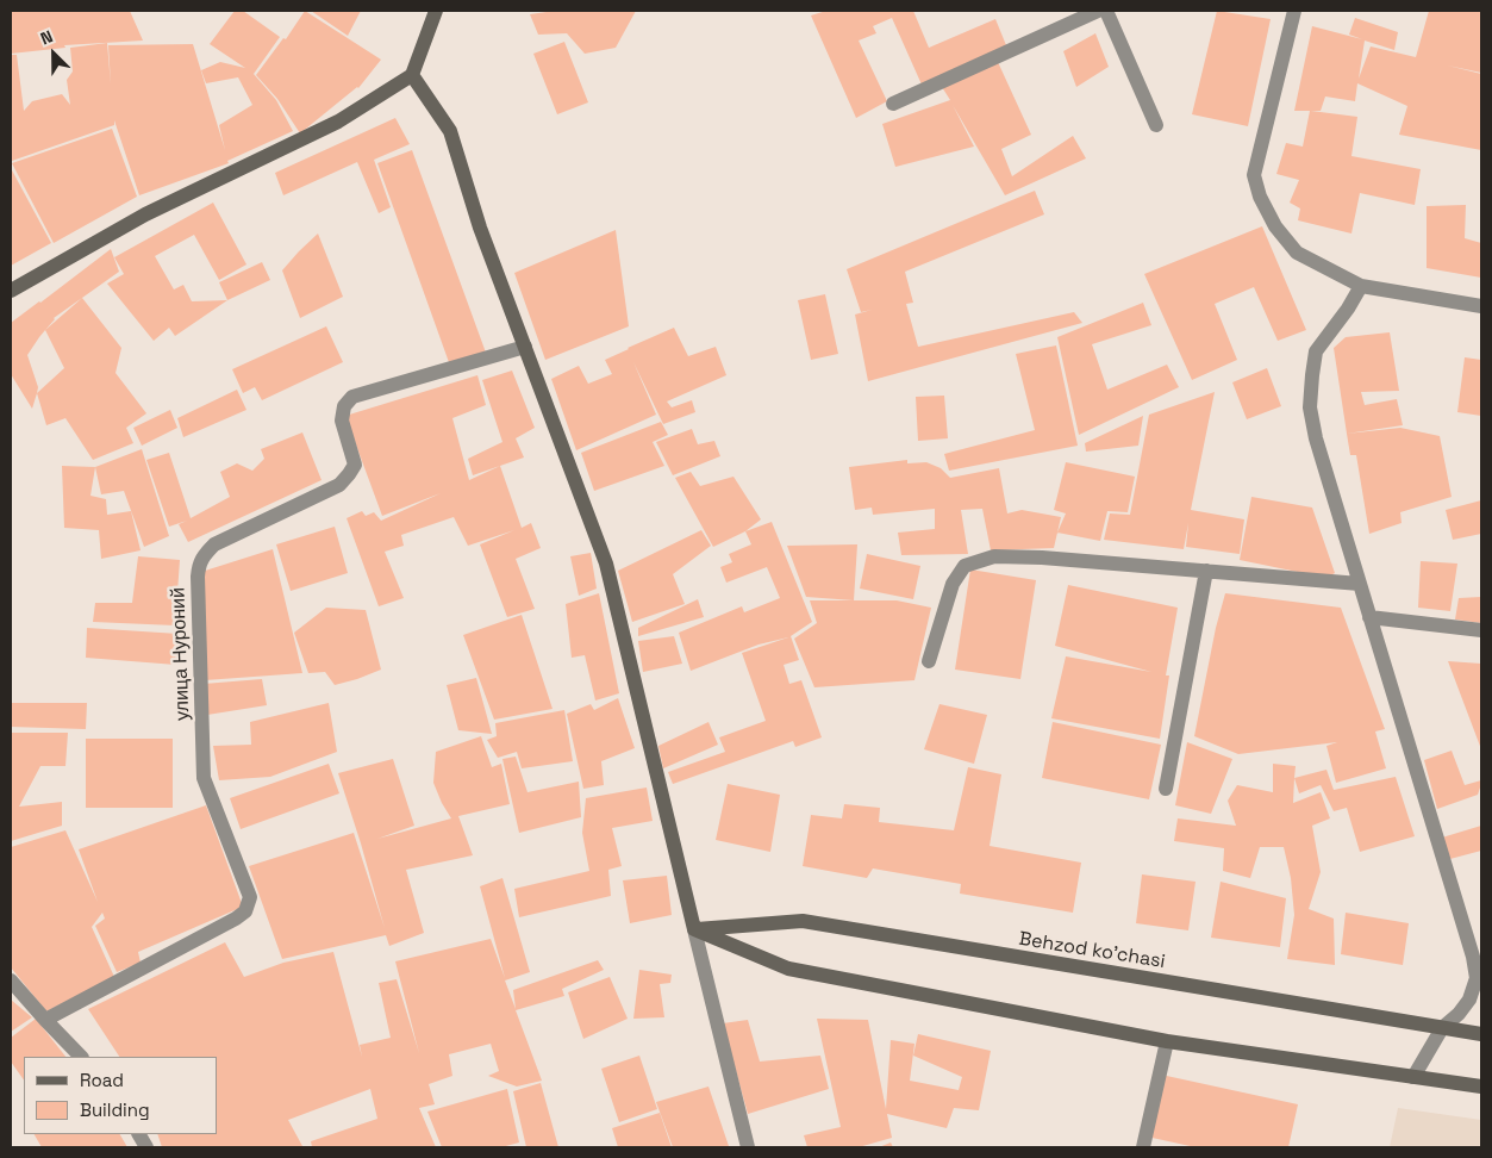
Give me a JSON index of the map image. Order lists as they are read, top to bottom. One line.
{"streets":{"street":["улица Нуроний","Behzod ko'chasi"]},"legend":["Road","Building"],"north":"top left"}
